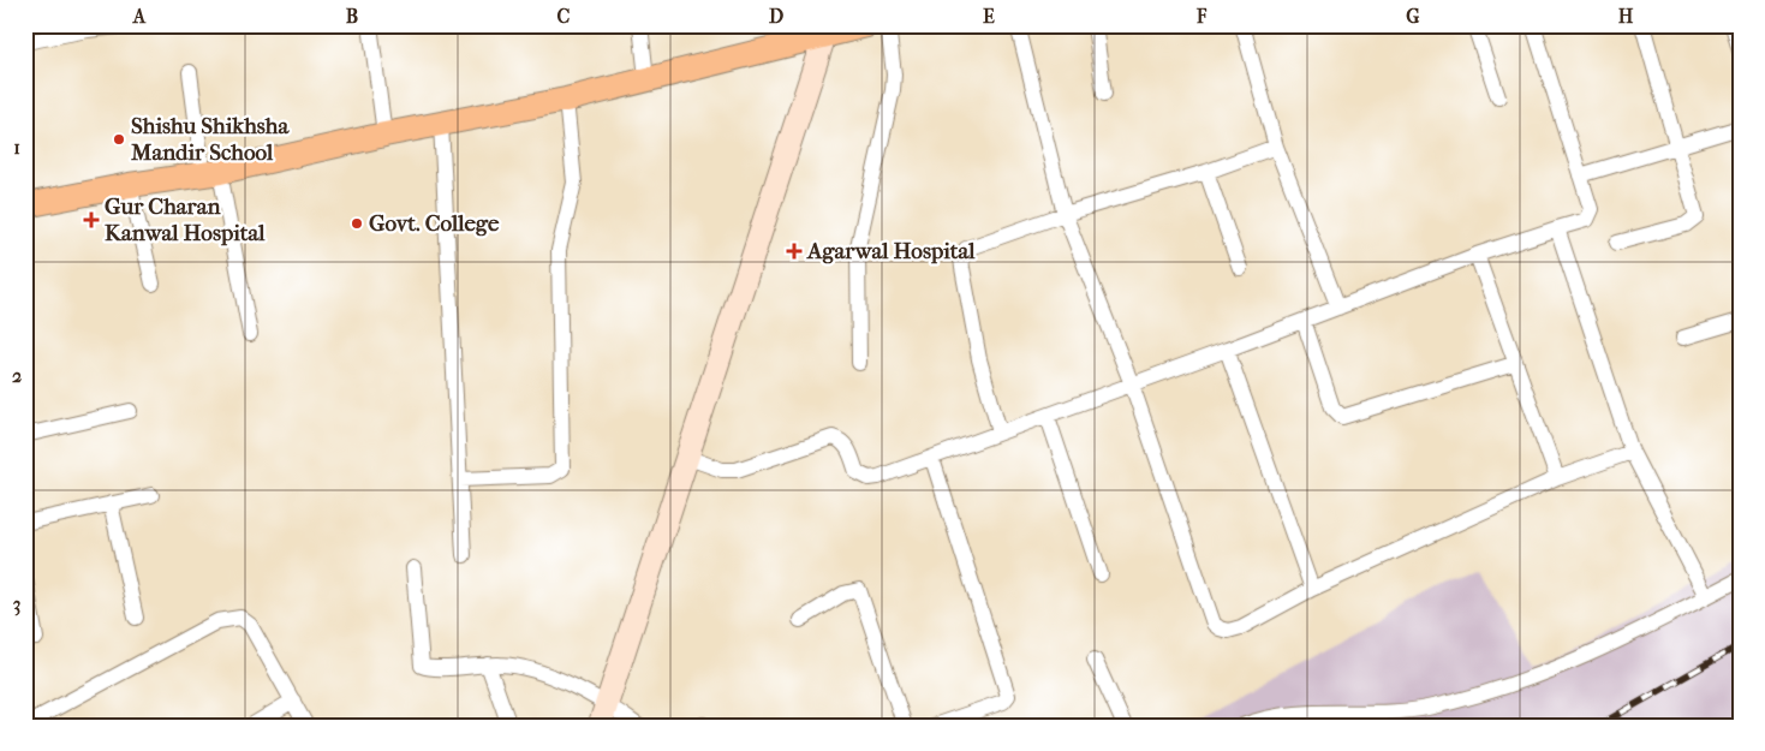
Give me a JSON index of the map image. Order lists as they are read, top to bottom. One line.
{"places":{"other":["Shishu Shikhsha Mandir School","Govt. College"],"health":["Gur Charan Kanwal Hospital","Agarwal Hospital"]},"grid":{"columns":["A","B","C","D","E","F","G","H"],"rows":["1","2","3"]}}
